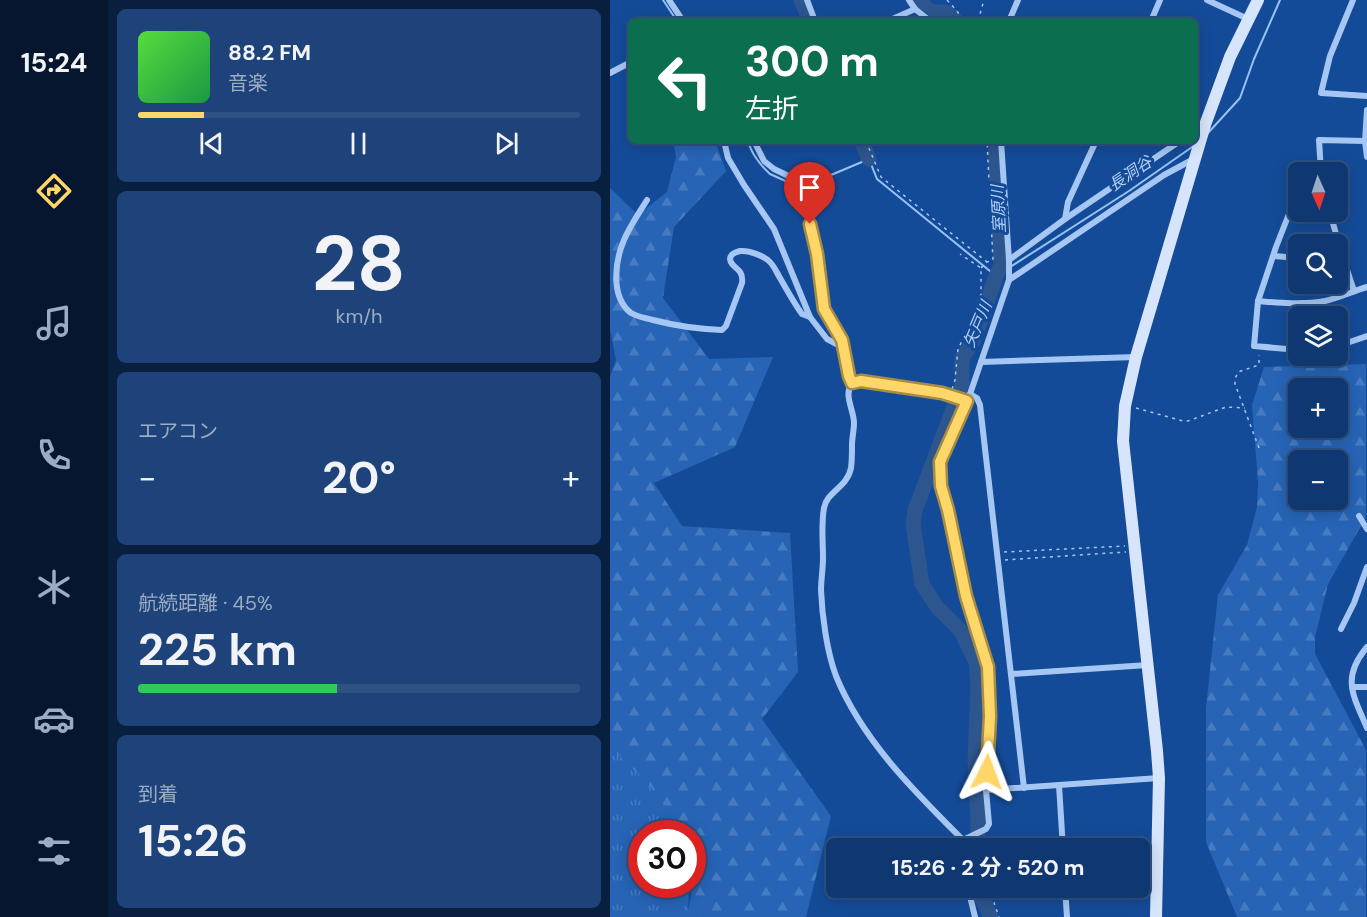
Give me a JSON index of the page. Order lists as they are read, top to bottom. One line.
{"water":["長洞谷","室原川","矢戸川"],"north":"bottom","page":{"tabs":"15:24","turn":["300 m","左折"],"song":["88.2 FM","音楽"],"map_buttons":["+","−"],"tile":[["28","km/h"],"エアコン",["航続距離 · 45%","225 km"],["到着","15:26"]],"heat":["−","20°","+"],"limit":"30","trip":"15:26 · 2 分 · 520 m"}}
